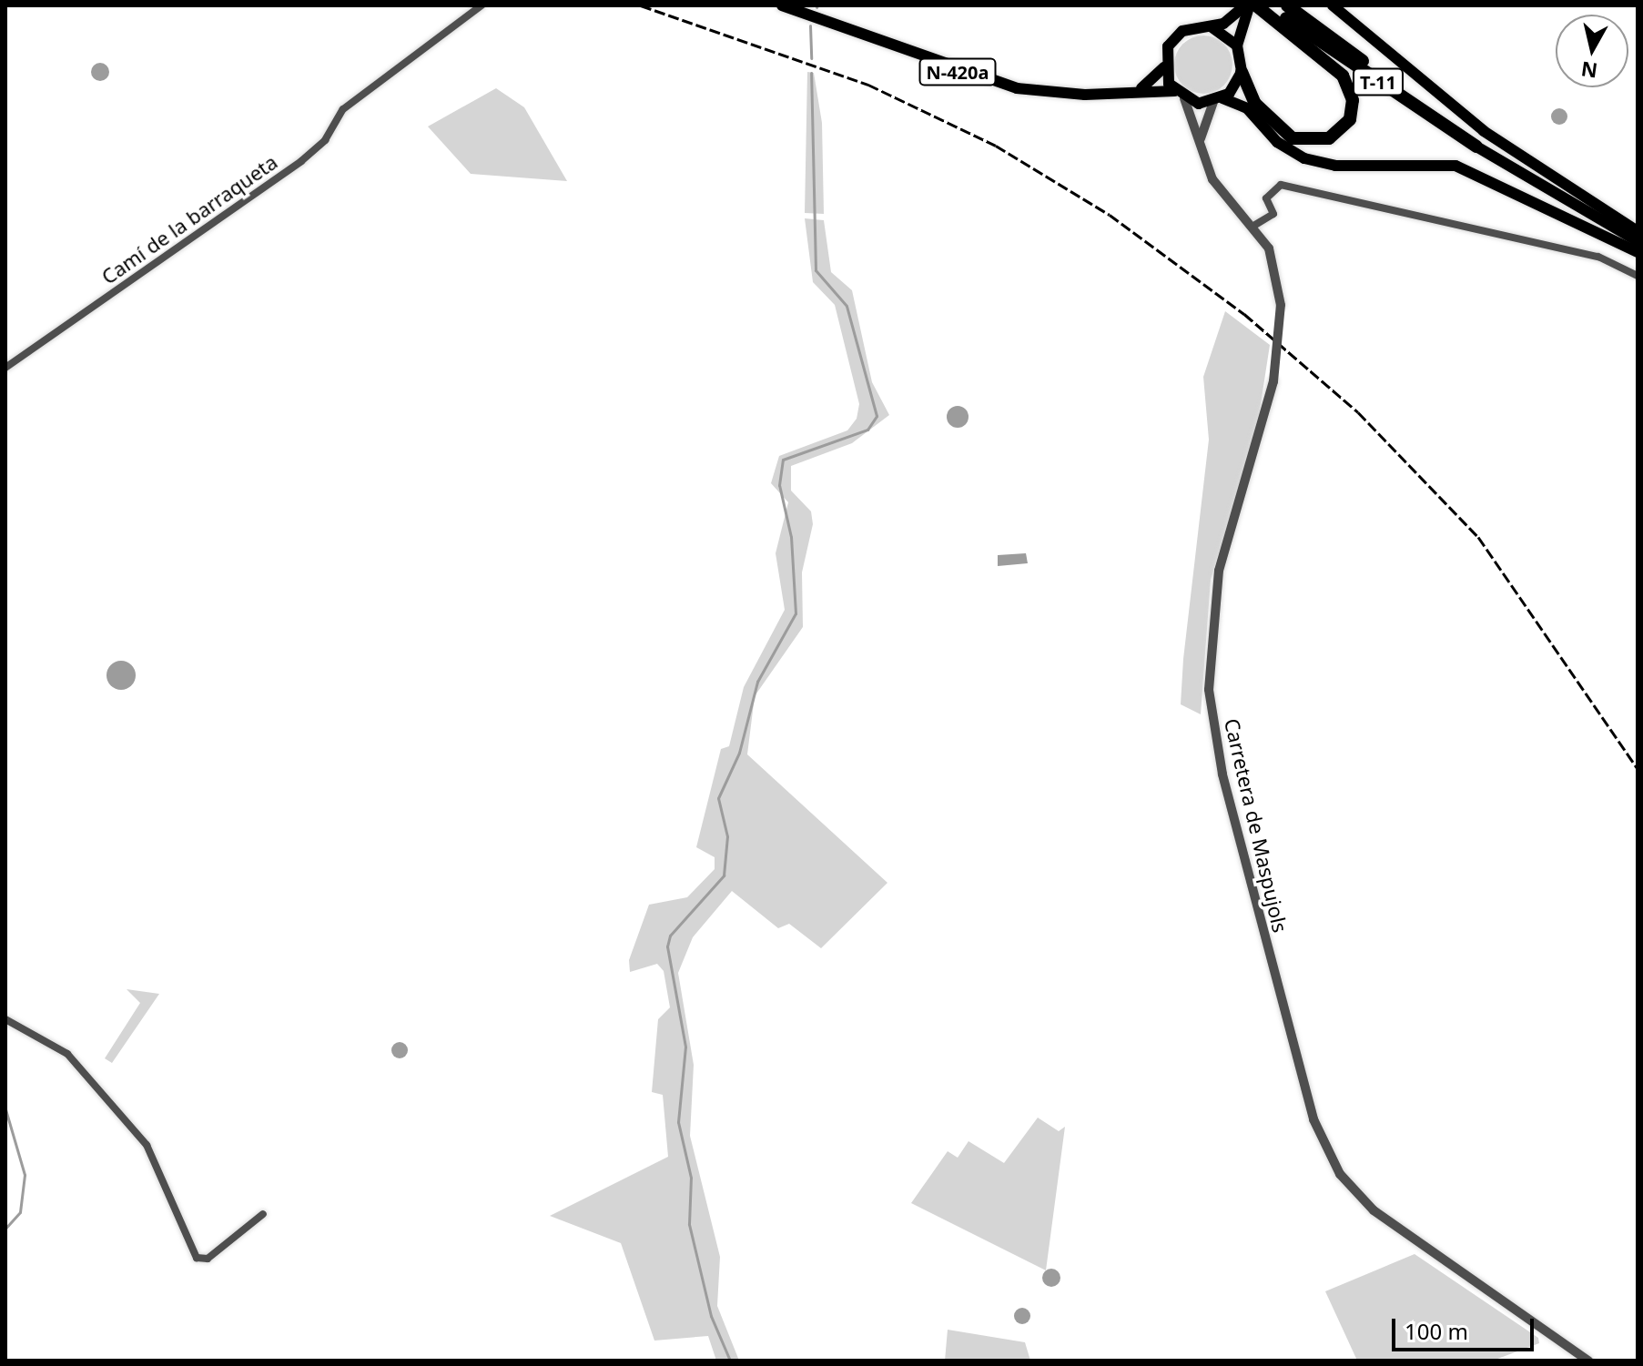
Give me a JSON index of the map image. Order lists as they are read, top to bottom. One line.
{"streets":{"highway":["T-11"],"main road":["N-420a"],"street":["Camí de la barraqueta","Carretera de Maspujols"]},"crossings":[["N-420a","Carretera de Maspujols"]],"scale_bar":"100 m","north":"bottom"}
